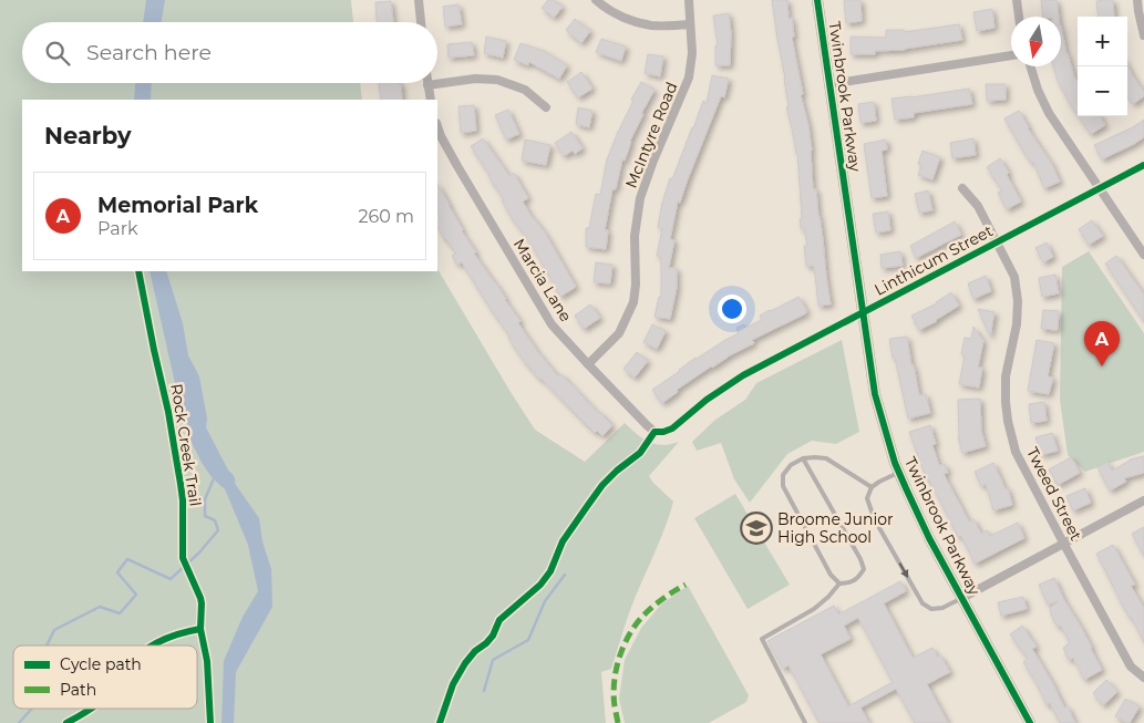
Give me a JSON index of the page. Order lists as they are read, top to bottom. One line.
{"streets":{"street":["Twinbrook Parkway","McIntyre Road","Linthicum Street","Marcia Lane","Tweed Street"],"cycle path":["Rock Creek Trail"]},"crossings":[["Twinbrook Parkway","Linthicum Street"],["McIntyre Road","Marcia Lane"],["Linthicum Street","Marcia Lane"],["Linthicum Street","Tweed Street"]],"places":{"school or university":["Broome Junior High School"]},"legend":["Cycle path","Path"],"north":"bottom","page":{"map_buttons":["+","−"],"search":"Search here","heading":"Nearby","list":[{"mark":"A","name":"Memorial Park","note":"Park","value":"260 m"}],"pins":"A"}}
